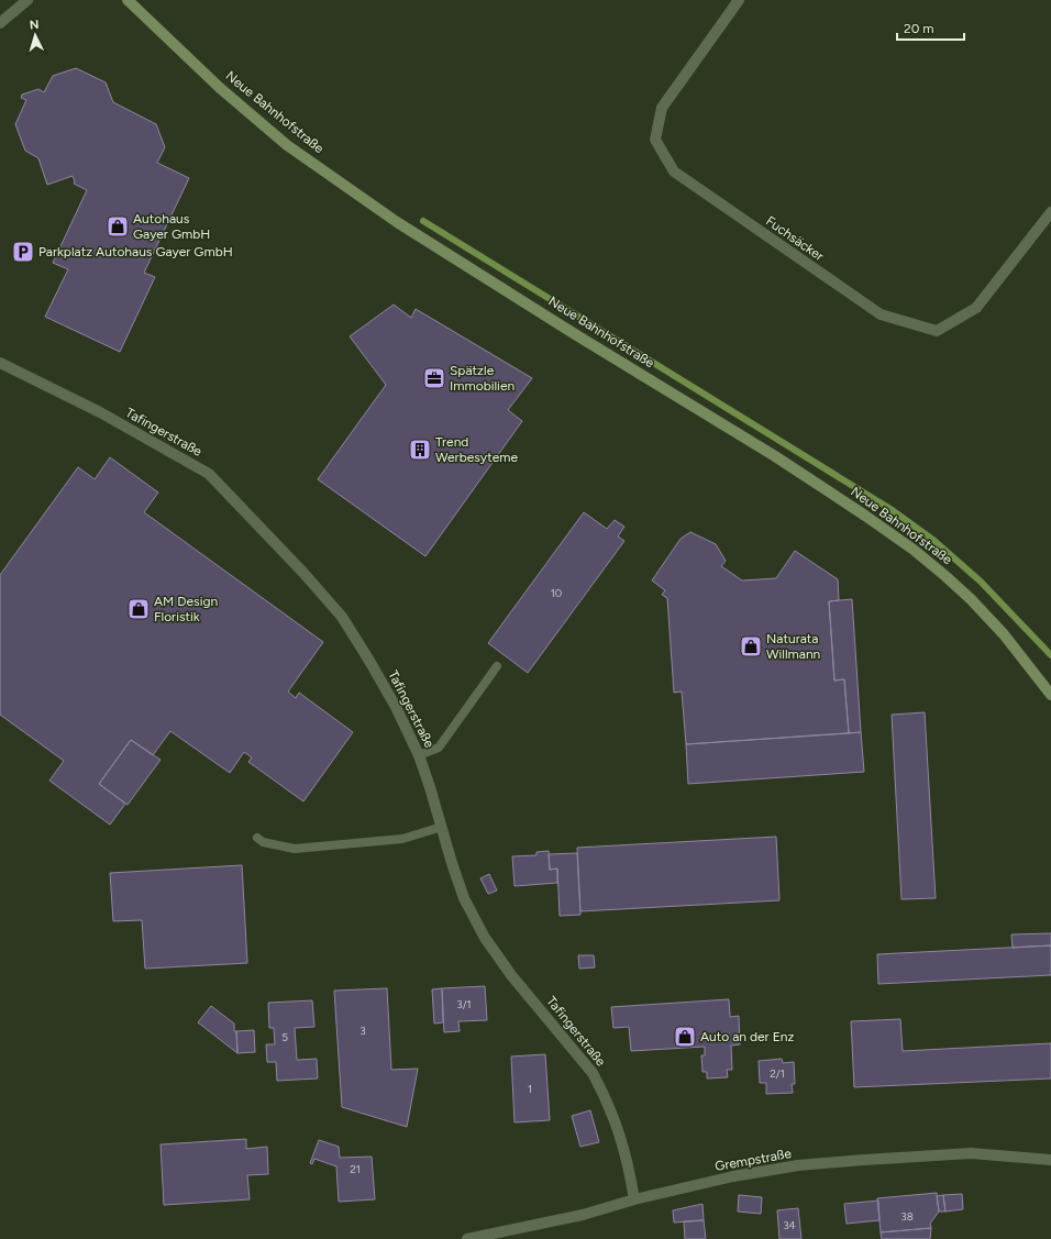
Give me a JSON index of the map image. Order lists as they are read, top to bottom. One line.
{"streets":{"main road":["Neue Bahnhofstraße"],"street":["Fuchsäcker","Tafingerstraße","Grempstraße"]},"crossings":[["Tafingerstraße","Grempstraße"]],"places":{"shop":["Autohaus Gayer GmbH","AM Design Floristik","Naturata Willmann","Auto an der Enz"],"parking":["Parkplatz Autohaus Gayer GmbH"],"office":["Spätzle Immobilien"],"building":["Trend Werbesyteme"]},"house_numbers":["10","3/1","3","5","2/1","1","21","38","34"],"scale_bar":"20 m","north":"top"}
